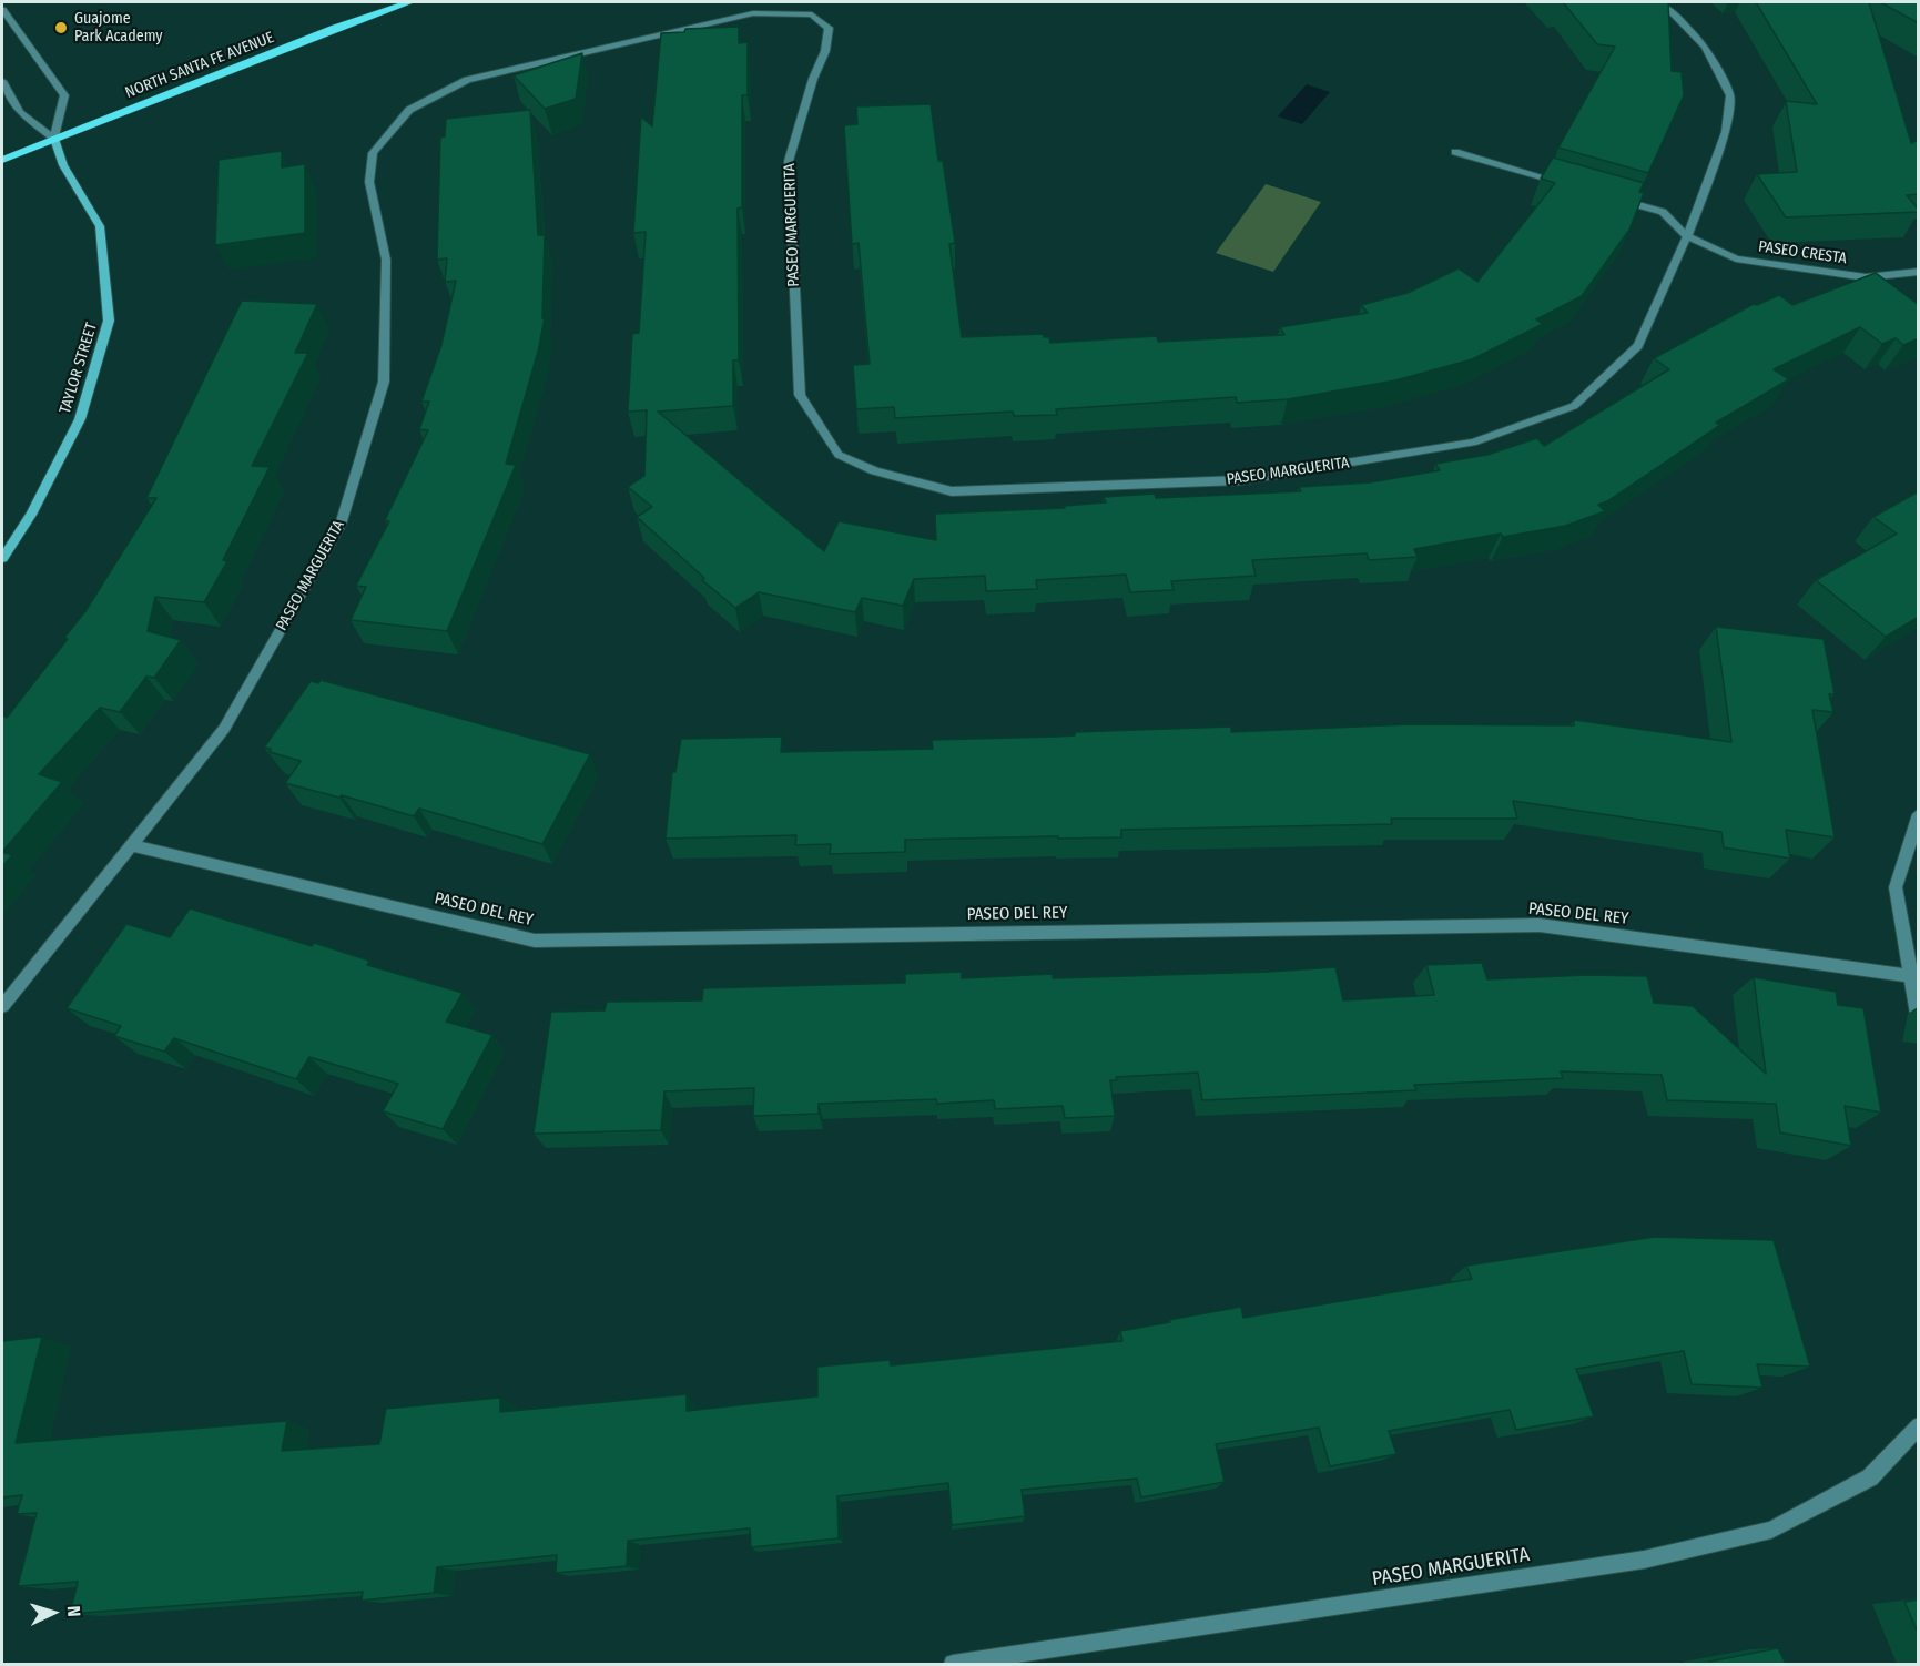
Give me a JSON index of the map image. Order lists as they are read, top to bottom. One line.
{"streets":{"main road":["NORTH SANTA FE AVENUE","TAYLOR STREET"],"street":["PASEO MARGUERITA","PASEO CRESTA","PASEO DEL REY"]},"crossings":[["NORTH SANTA FE AVENUE","TAYLOR STREET"],["PASEO MARGUERITA","PASEO CRESTA"],["PASEO MARGUERITA","PASEO DEL REY"]],"places":["Guajome Park Academy"],"north":"right"}
